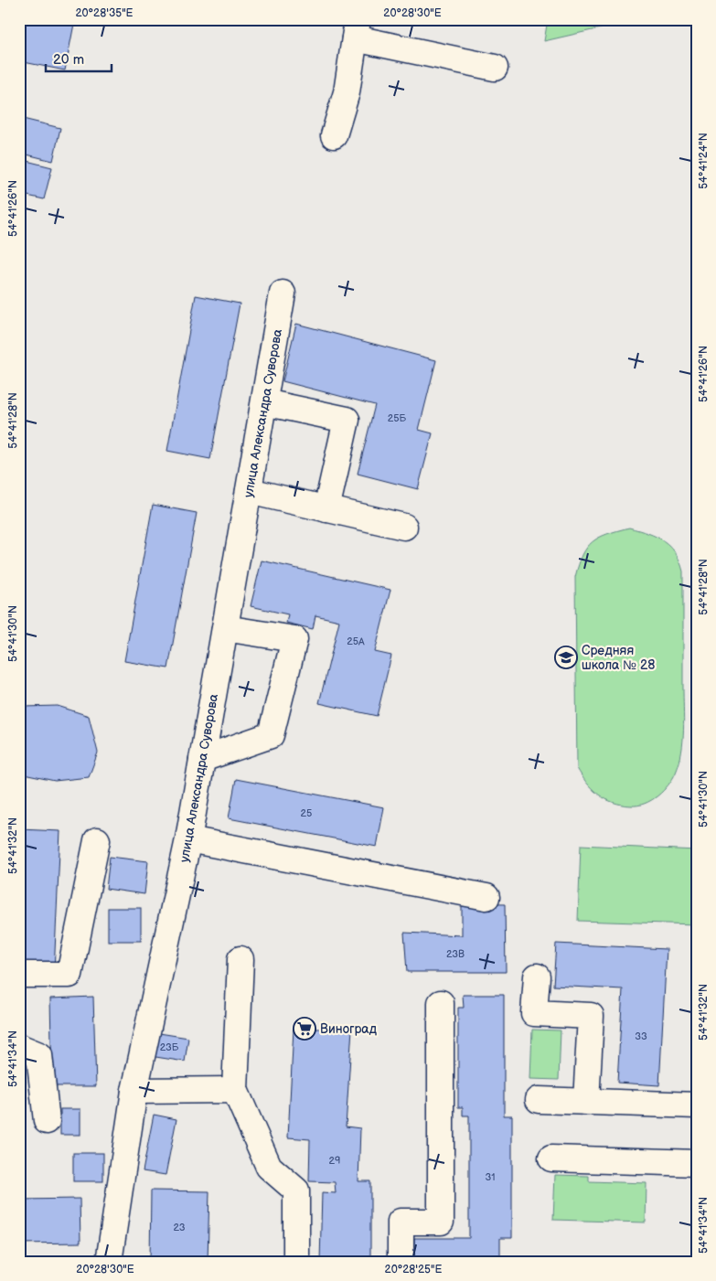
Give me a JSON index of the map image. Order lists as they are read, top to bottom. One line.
{"streets":{"street":["улица Александра Суворова"]},"places":{"school or university":["Средняя школа № 28"],"supermarket":["Виноград"]},"house_numbers":["25Б","25А","25","23В","33","23Б","29","31","23"],"scale_bar":"20 m","coordinates":["20°28'35\"E","20°28'30\"E","54°41'24\"N","54°41'26\"N","54°41'28\"N","54°41'30\"N","54°41'32\"N","54°41'34\"N","20°28'25\"E"]}
